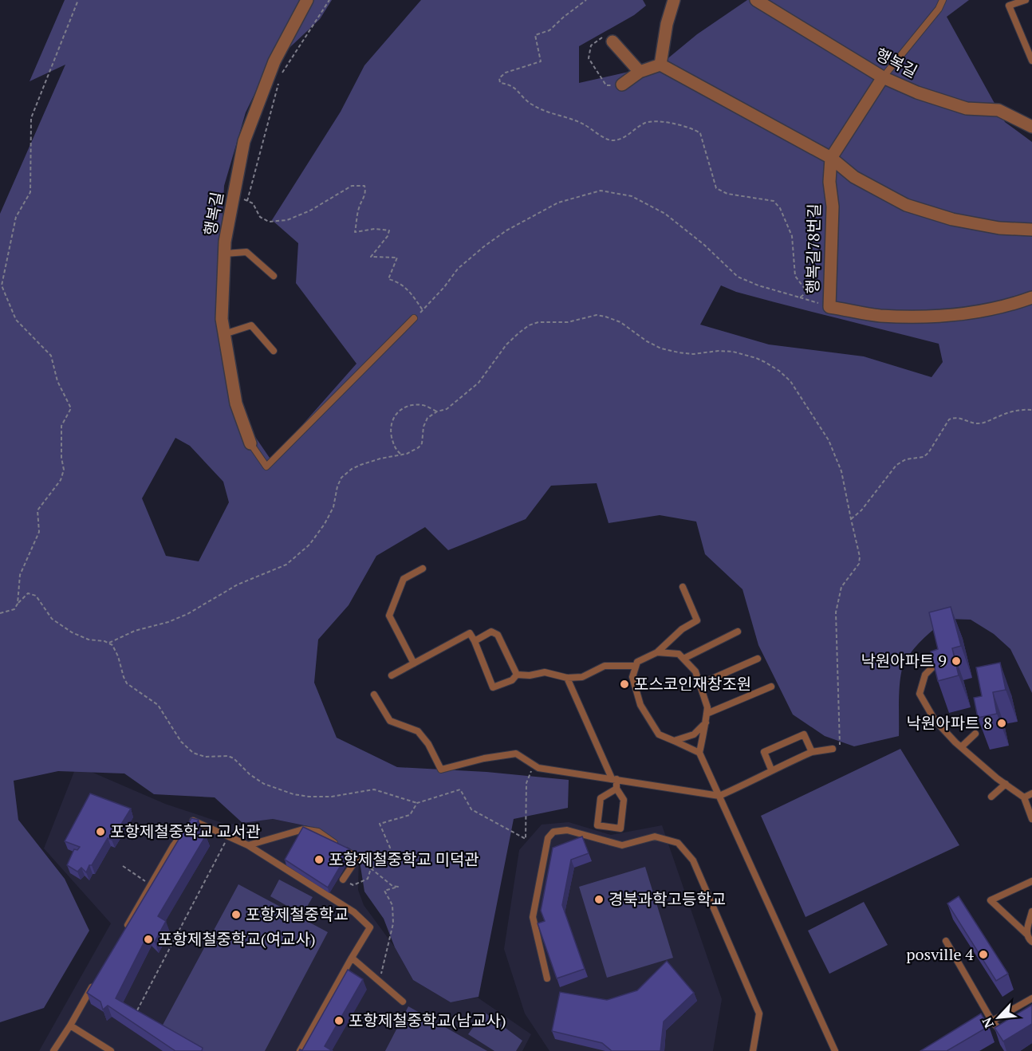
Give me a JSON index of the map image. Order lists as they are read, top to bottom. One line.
{"streets":{"street":["행복길","행복길78번길"]},"places":["낙원아파트 9","포스코인재창조원","낙원아파트 8","포항제철중학교 교서관","포항제철중학교 미덕관","경북과학고등학교","포항제철중학교","포항제철중학교(여교사)","posville 4","포항제철중학교(남교사)"],"north":"bottom left"}
